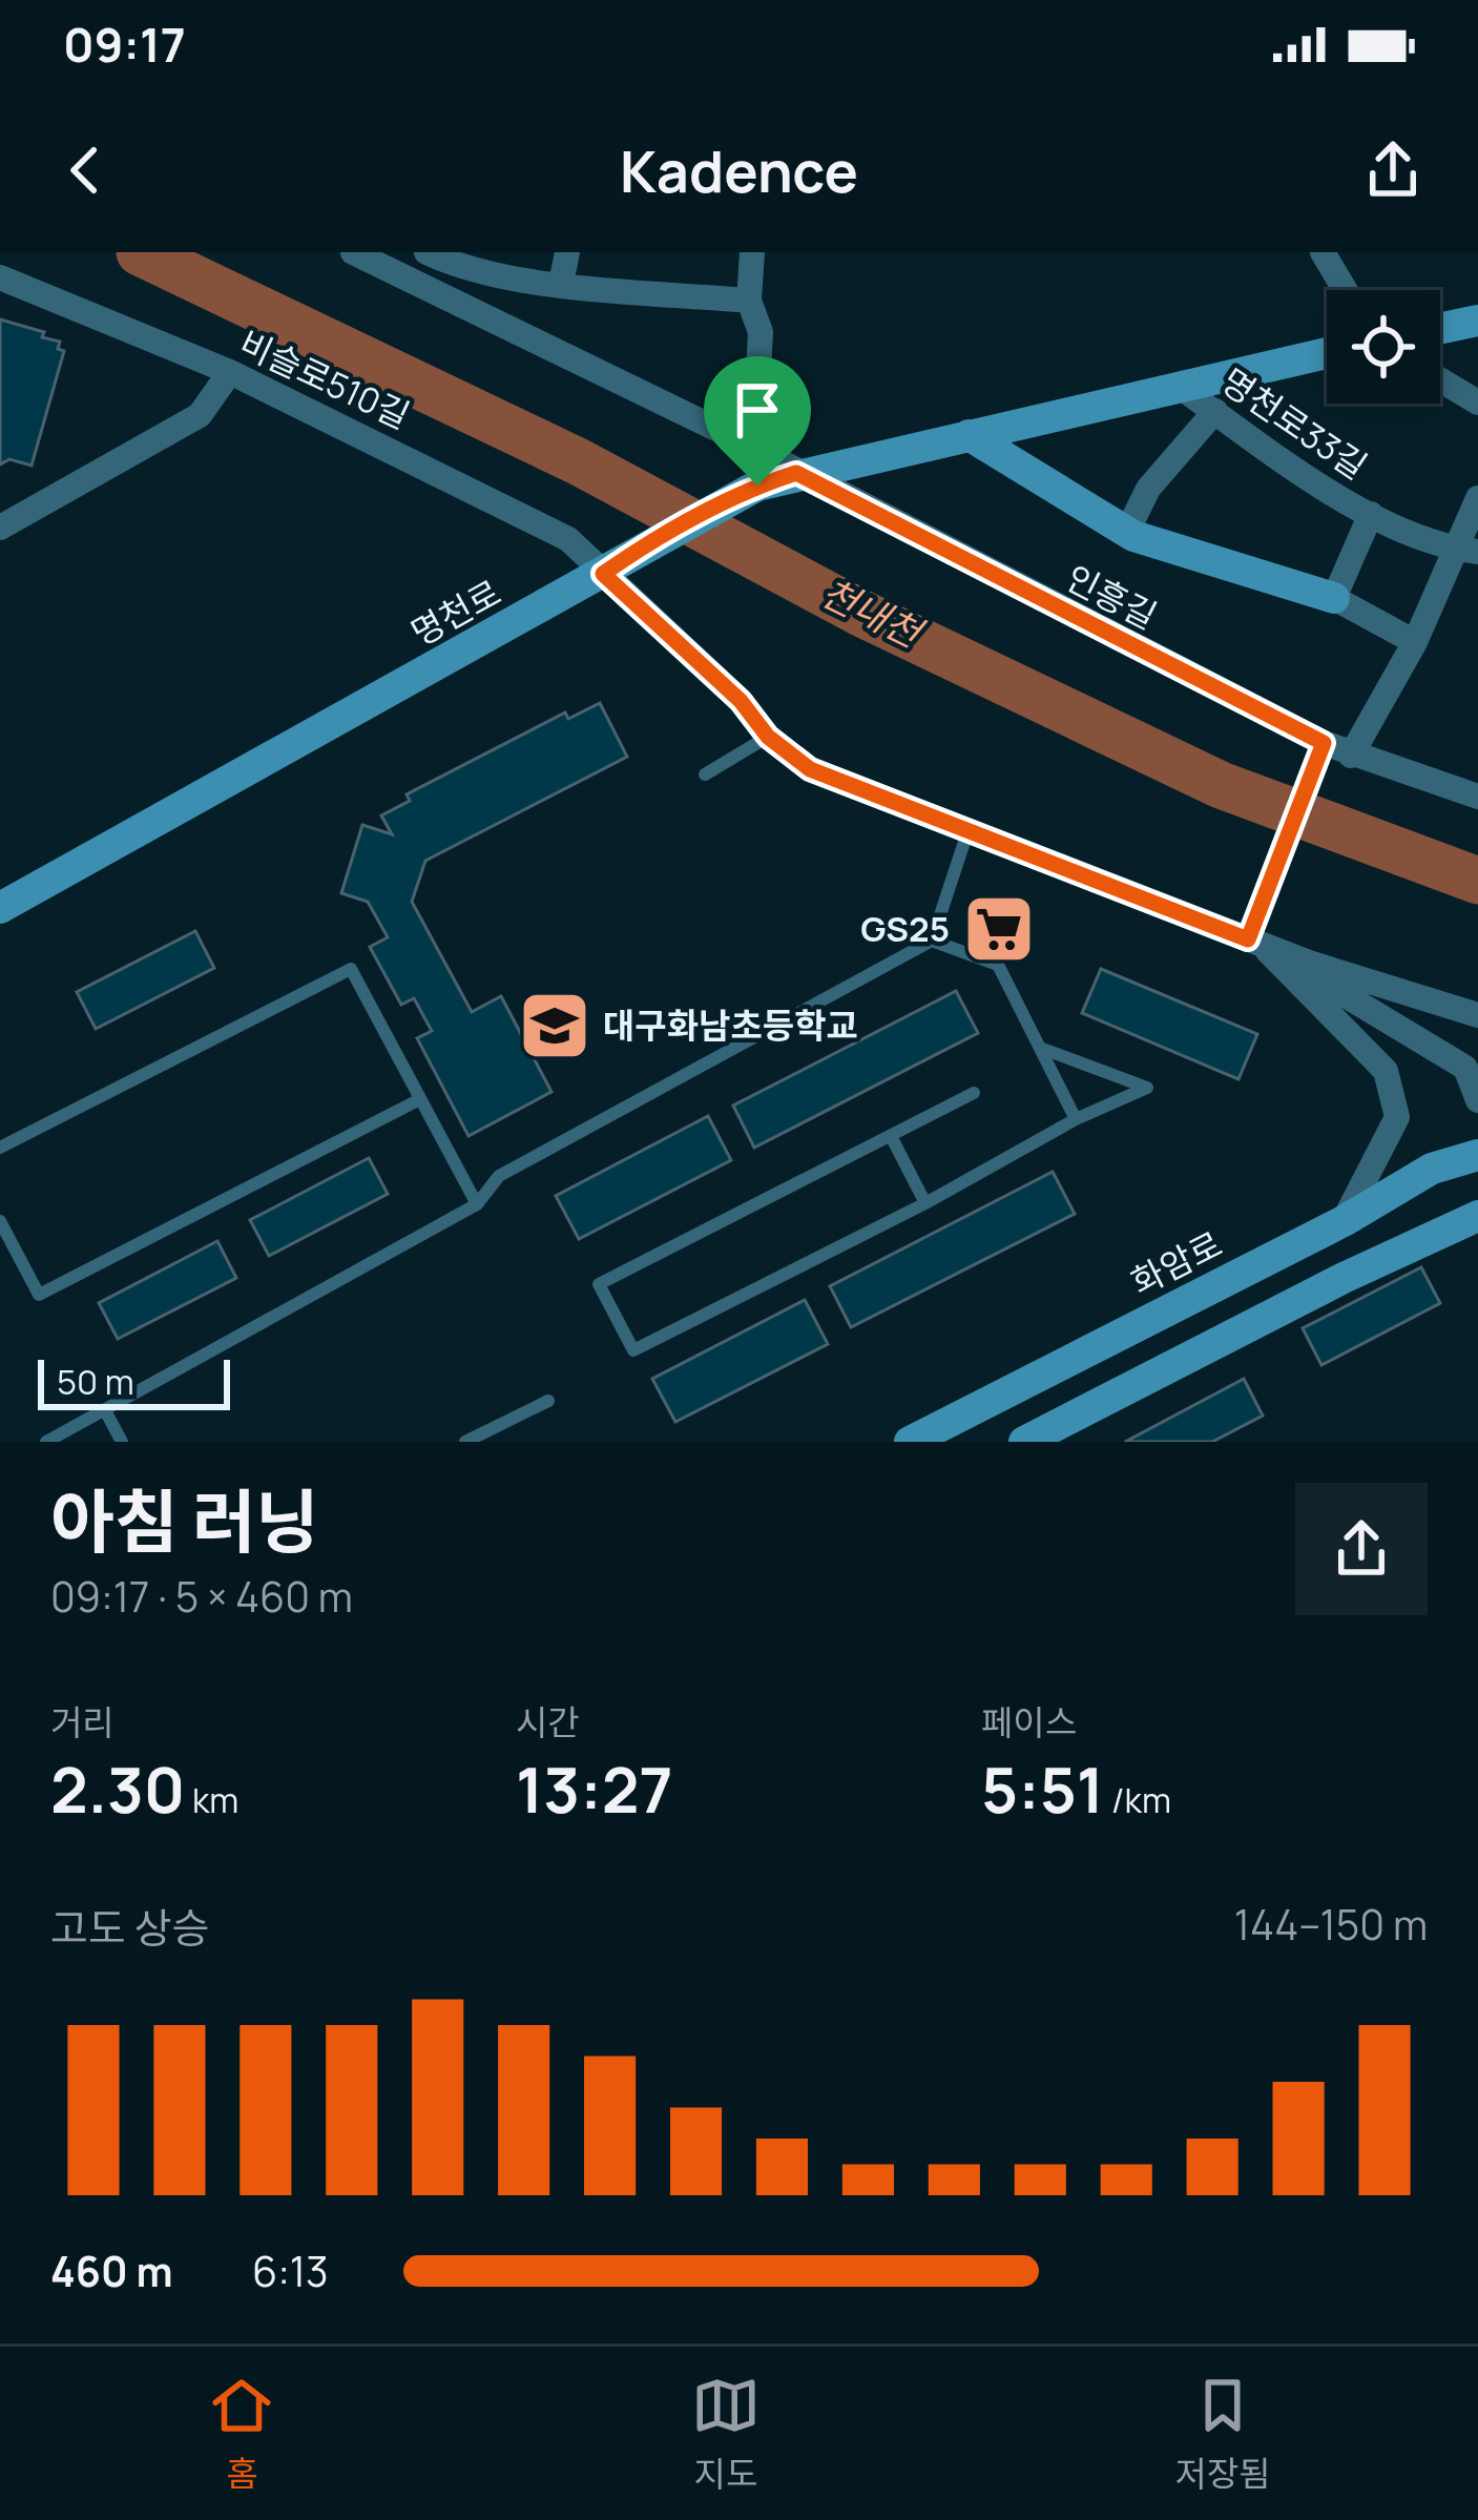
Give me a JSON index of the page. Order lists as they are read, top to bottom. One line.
{"streets":{"street":["비슬로510길","명천로33길","인흥길","명천로","화암로"]},"crossings":[["비슬로510길","명천로"],["명천로33길","명천로"],["인흥길","명천로"]],"water":["천내천"],"places":{"supermarket":["GS25"],"school or university":["대구화남초등학교"]},"scale_bar":"50 m","page":{"status":"09:17","header":"Kadence","scale":"50 m","heading":["아침 러닝","09:17 · 5 × 460 m"],"stats":[["거리","2.30 km"],["시간","13:27"],["페이스","5:51 /km"]],"chart":["고도 상승","144–150 m"],"list":[{"name":"460 m","note":"6:13"}],"tabs":["홈","지도","저장됨"]}}
